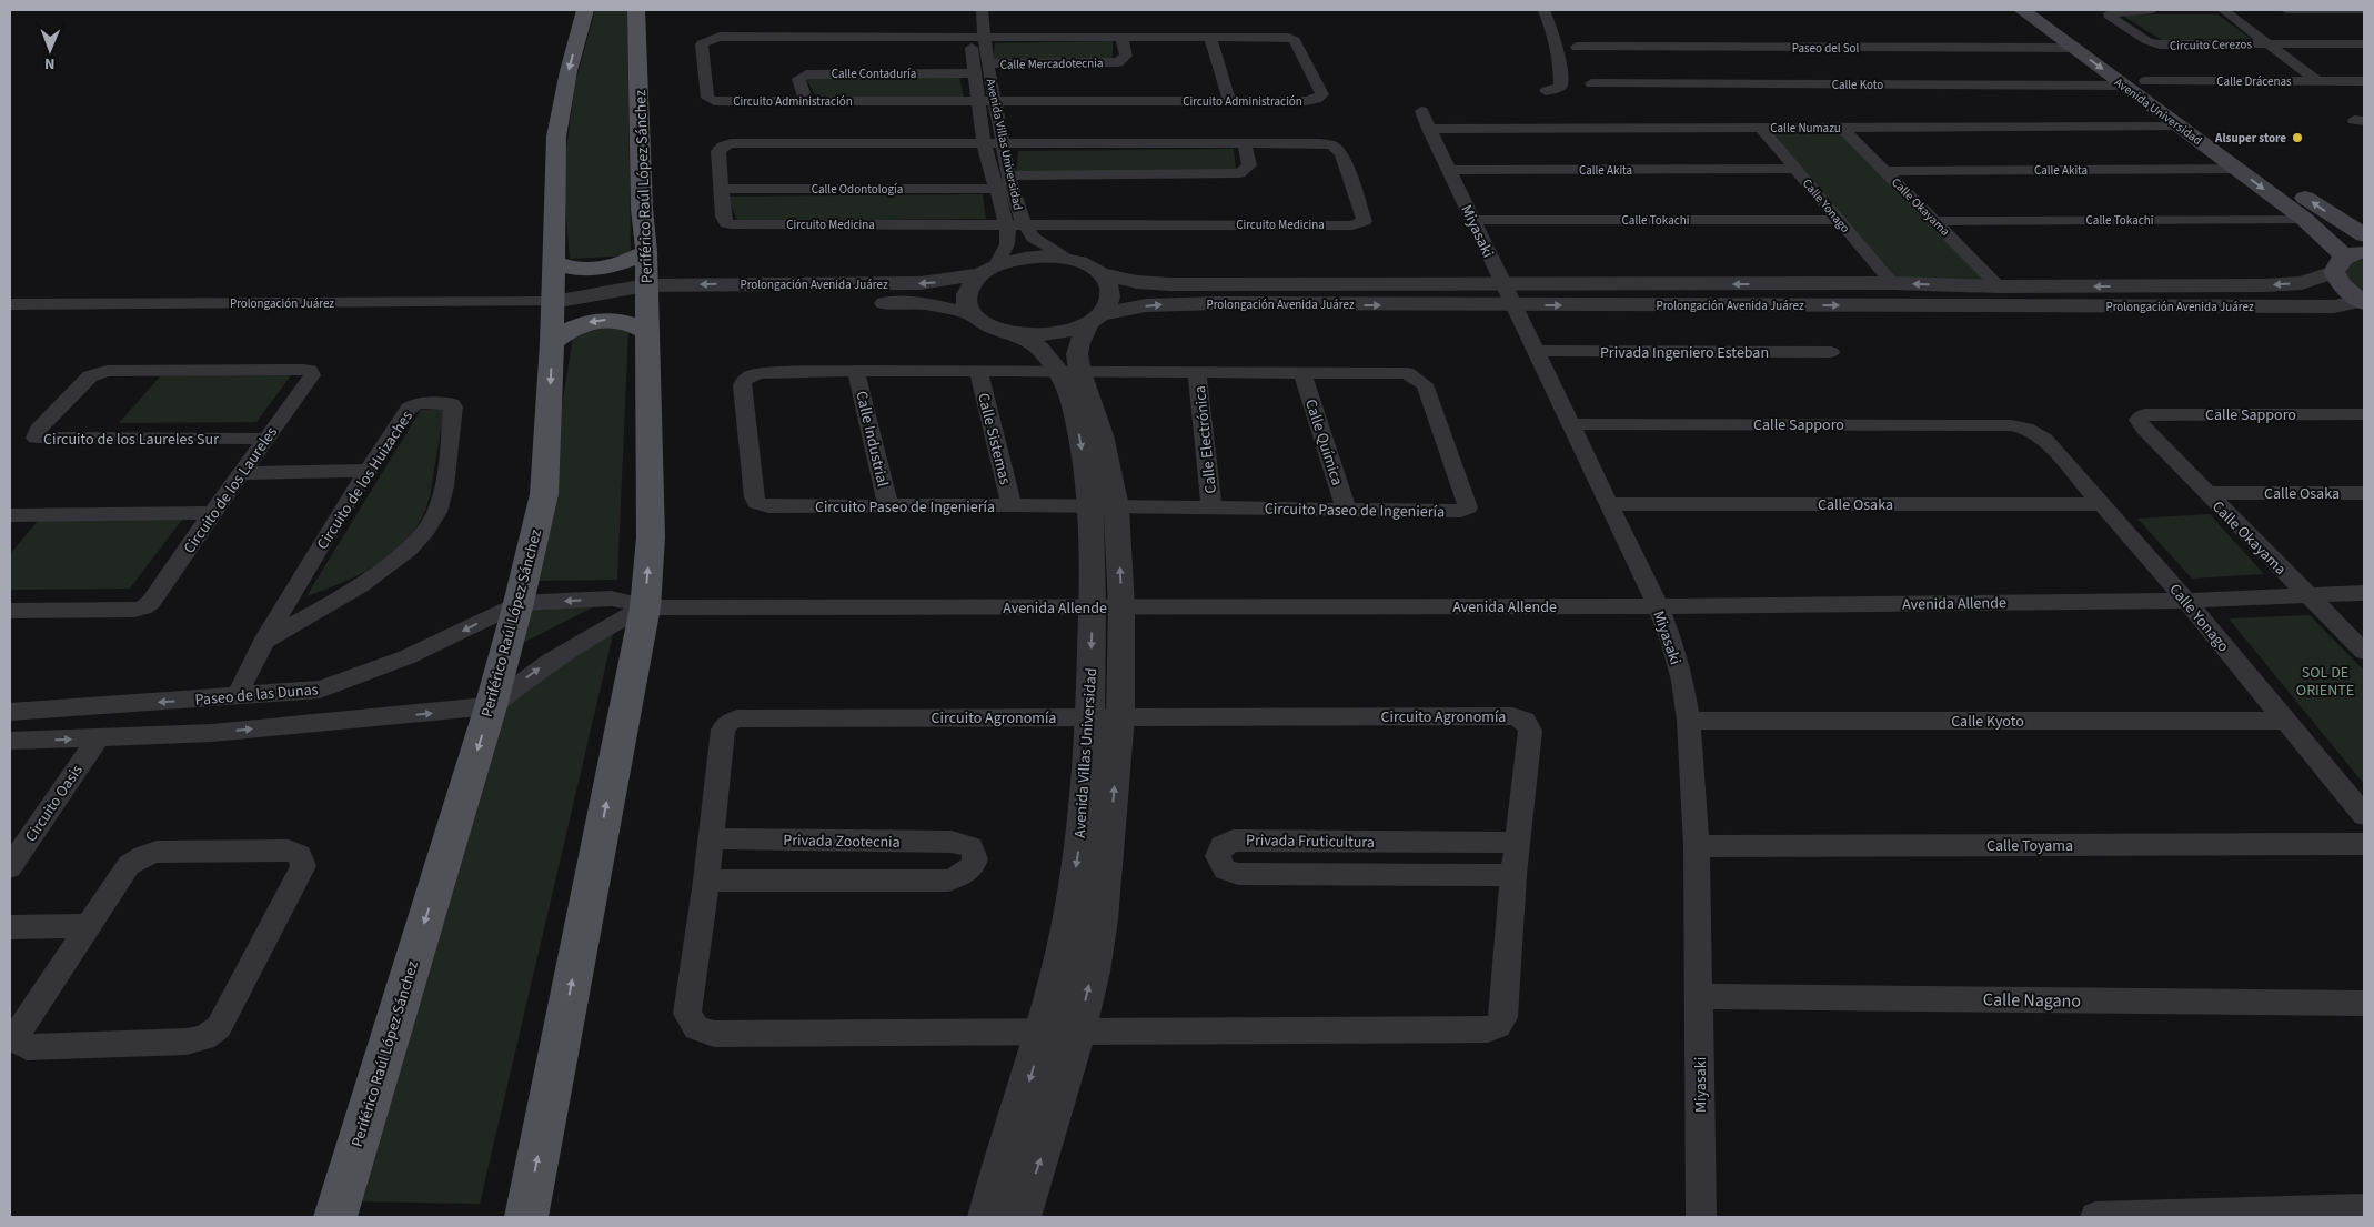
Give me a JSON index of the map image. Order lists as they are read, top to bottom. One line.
{"streets":{"main road":["Avenida Universidad","Periférico Raúl López Sánchez"],"street":["Circuito Cerezos","Paseo del Sol","Calle Mercadotecnia","Calle Contaduría","Calle Drácenas","Calle Koto","Circuito Administración","Calle Numazu","Avenida Villas Universidad","Calle Akita","Calle Odontología","Calle Yonago","Calle Okayama","Calle Tokachi","Circuito Medicina","Miyasaki","Prolongación Avenida Juárez","Prolongación Juárez","Privada Ingeniero Esteban","Calle Sapporo","Circuito de los Laureles Sur","Calle Industrial","Calle Sistemas","Calle Electrónica","Calle Química","Circuito de los Huizaches","Circuito de los Laureles","Calle Osaka","Circuito Paseo de Ingeniería","Avenida Allende","Paseo de las Dunas","Circuito Agronomía","Calle Kyoto","Circuito Oasis","Privada Zootecnia","Privada Fruticultura","Calle Toyama","Calle Nagano"]},"crossings":[["Circuito Cerezos","Calle Drácenas"],["Paseo del Sol","Avenida Universidad"],["Calle Mercadotecnia","Circuito Administración"],["Calle Mercadotecnia","Avenida Villas Universidad"],["Calle Contaduría","Circuito Administración"],["Calle Contaduría","Avenida Villas Universidad"],["Calle Drácenas","Avenida Universidad"],["Calle Koto","Avenida Universidad"],["Circuito Administración","Avenida Villas Universidad"],["Avenida Universidad","Calle Numazu"],["Avenida Universidad","Calle Akita"],["Avenida Universidad","Calle Tokachi"],["Avenida Universidad","Prolongación Avenida Juárez"],["Calle Numazu","Calle Yonago"],["Calle Numazu","Calle Okayama"],["Calle Numazu","Miyasaki"],["Avenida Villas Universidad","Calle Odontología"],["Avenida Villas Universidad","Circuito Medicina"],["Avenida Villas Universidad","Prolongación Avenida Juárez"],["Avenida Villas Universidad","Circuito Paseo de Ingeniería"],["Avenida Villas Universidad","Avenida Allende"],["Avenida Villas Universidad","Circuito Agronomía"],["Calle Akita","Calle Yonago"],["Calle Akita","Calle Okayama"],["Calle Akita","Miyasaki"],["Periférico Raúl López Sánchez","Prolongación Avenida Juárez"],["Periférico Raúl López Sánchez","Prolongación Juárez"],["Periférico Raúl López Sánchez","Avenida Allende"],["Periférico Raúl López Sánchez","Paseo de las Dunas"],["Calle Odontología","Circuito Medicina"],["Calle Yonago","Calle Tokachi"],["Calle Yonago","Prolongación Avenida Juárez"],["Calle Yonago","Calle Sapporo"],["Calle Yonago","Calle Osaka"],["Calle Yonago","Avenida Allende"],["Calle Yonago","Calle Kyoto"],["Calle Okayama","Calle Tokachi"],["Calle Okayama","Prolongación Avenida Juárez"],["Calle Okayama","Calle Sapporo"],["Calle Okayama","Calle Osaka"],["Calle Okayama","Avenida Allende"],["Calle Tokachi","Miyasaki"],["Miyasaki","Prolongación Avenida Juárez"],["Miyasaki","Privada Ingeniero Esteban"],["Miyasaki","Calle Sapporo"],["Miyasaki","Calle Osaka"],["Miyasaki","Avenida Allende"],["Miyasaki","Calle Kyoto"],["Miyasaki","Calle Toyama"],["Miyasaki","Calle Nagano"],["Circuito de los Laureles Sur","Circuito de los Laureles"],["Calle Industrial","Circuito Paseo de Ingeniería"],["Calle Sistemas","Circuito Paseo de Ingeniería"],["Calle Electrónica","Circuito Paseo de Ingeniería"],["Calle Química","Circuito Paseo de Ingeniería"],["Circuito de los Huizaches","Paseo de las Dunas"],["Circuito Agronomía","Privada Zootecnia"],["Circuito Agronomía","Privada Fruticultura"]],"parks":["SOL DE ORIENTE"],"places":["Alsuper store"],"north":"bottom"}
